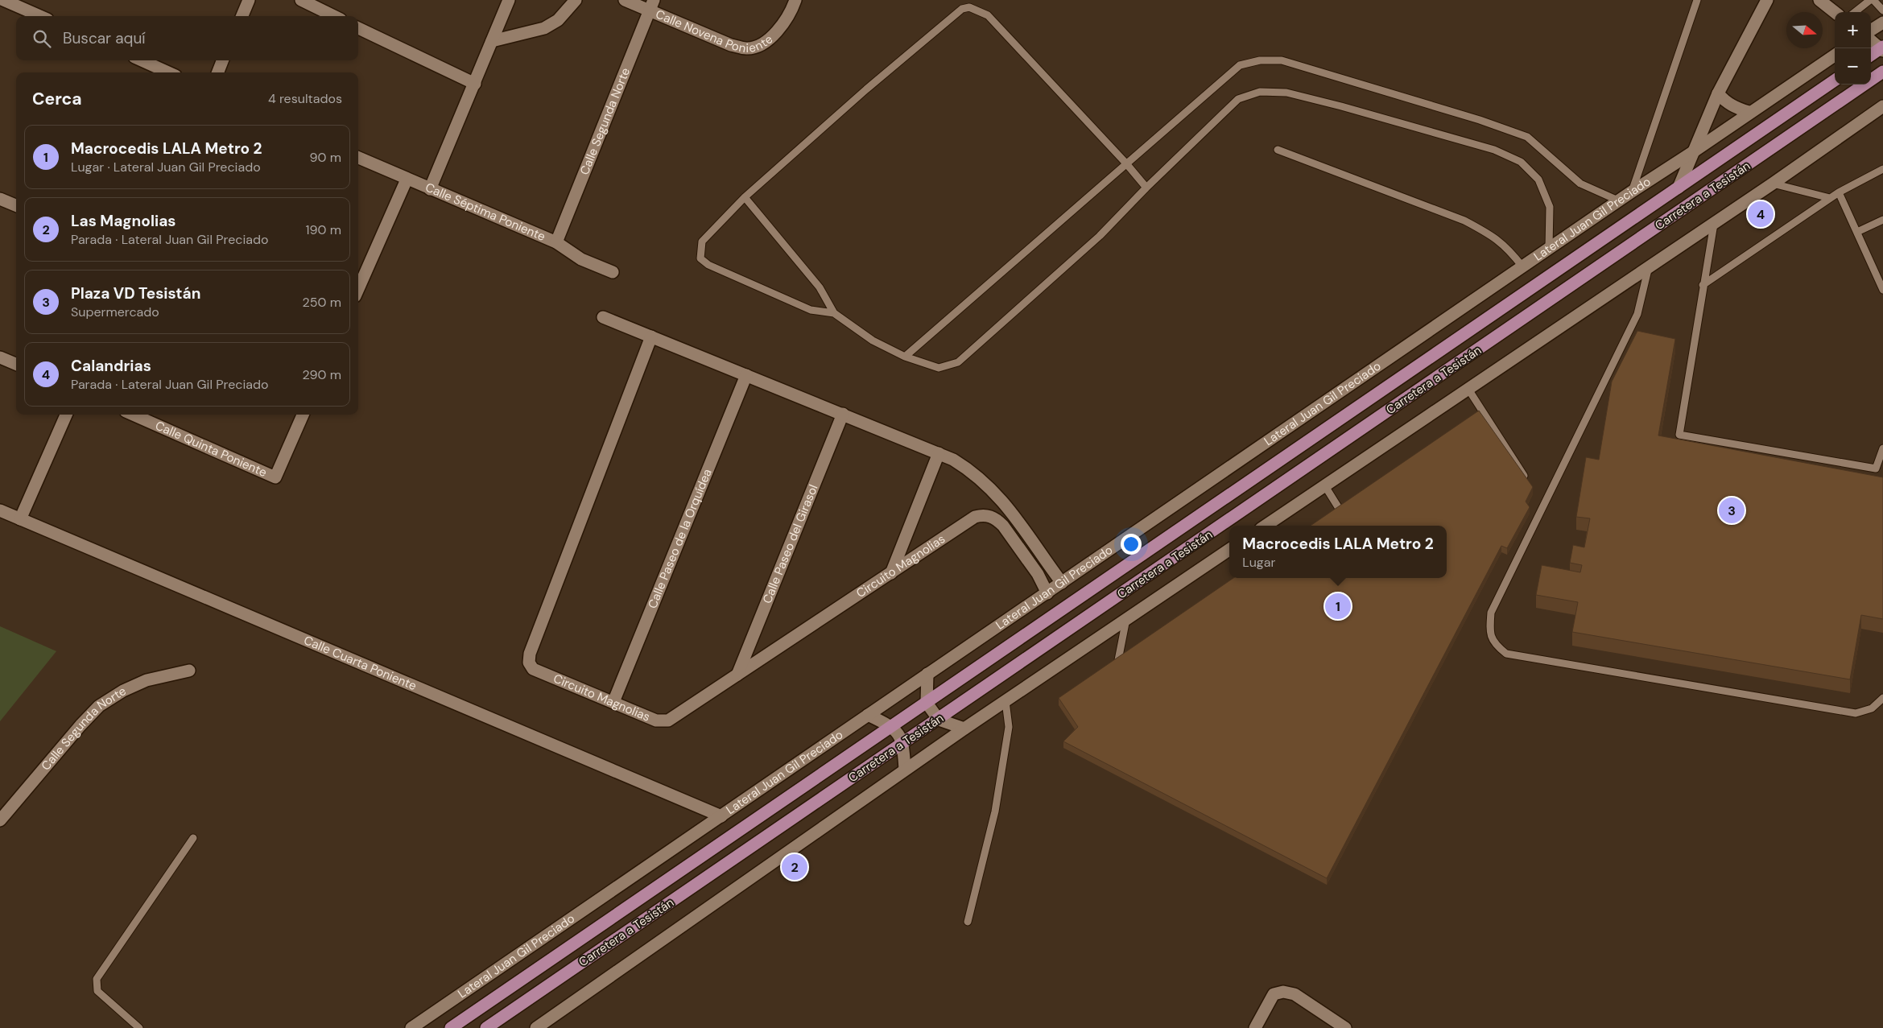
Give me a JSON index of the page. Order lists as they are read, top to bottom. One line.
{"streets":{"main road":["Carretera a Tesistán"],"street":["Calle Novena Poniente","Calle Segunda Norte","Calle Séptima Poniente","Lateral Juan Gil Preciado","Calle Quinta Poniente","Calle Paseo de la Orquídea","Calle Paseo del Girasol","Circuito Magnolias","Calle Cuarta Poniente"]},"crossings":[["Calle Novena Poniente","Calle Segunda Norte"],["Calle Segunda Norte","Calle Séptima Poniente"],["Lateral Juan Gil Preciado","Circuito Magnolias"],["Lateral Juan Gil Preciado","Calle Cuarta Poniente"],["Calle Paseo de la Orquídea","Circuito Magnolias"],["Calle Paseo del Girasol","Circuito Magnolias"]],"north":"right","page":{"map_buttons":["+","−"],"search":"Buscar aquí","heading":["Cerca","4 resultados"],"list":[{"mark":"1","name":"Macrocedis LALA Metro 2","note":"Lugar · Lateral Juan Gil Preciado","value":"90 m"},{"mark":"2","name":"Las Magnolias","note":"Parada · Lateral Juan Gil Preciado","value":"190 m"},{"mark":"3","name":"Plaza VD Tesistán","note":"Supermercado","value":"250 m"},{"mark":"4","name":"Calandrias","note":"Parada · Lateral Juan Gil Preciado","value":"290 m"}],"pins":["4","3","1","2"],"popup":["Macrocedis LALA Metro 2","Lugar"]}}
